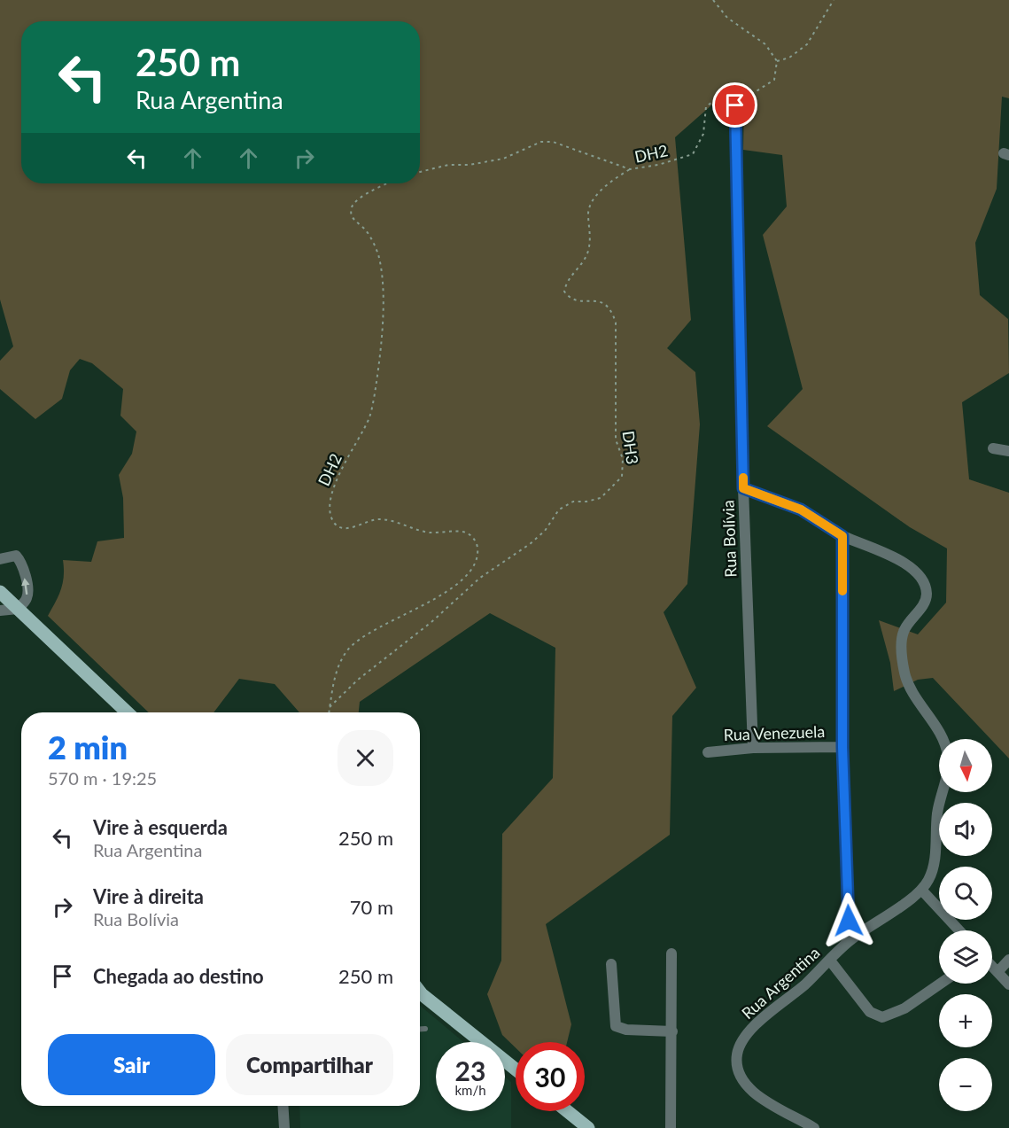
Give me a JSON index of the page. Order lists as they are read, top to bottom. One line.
{"streets":{"street":["Rua Bolívia","Rua Venezuela","Rua Argentina"],"path":["DH2","DH3"]},"crossings":[["DH2","DH3"],["DH2","Rua Bolívia"],["Rua Bolívia","Rua Venezuela"]],"north":"bottom","page":{"turn":["250 m","Rua Argentina"],"heading":["2 min","570 m · 19:25"],"map_buttons":["+","−"],"list":[{"name":"Vire à esquerda","note":"Rua Argentina","value":"250 m"},{"name":"Vire à direita","note":"Rua Bolívia","value":"70 m"},{"name":"Chegada ao destino","value":"250 m"}],"buttons":["Sair","Compartilhar"],"speed":"23 km/h","limit":"30"}}
